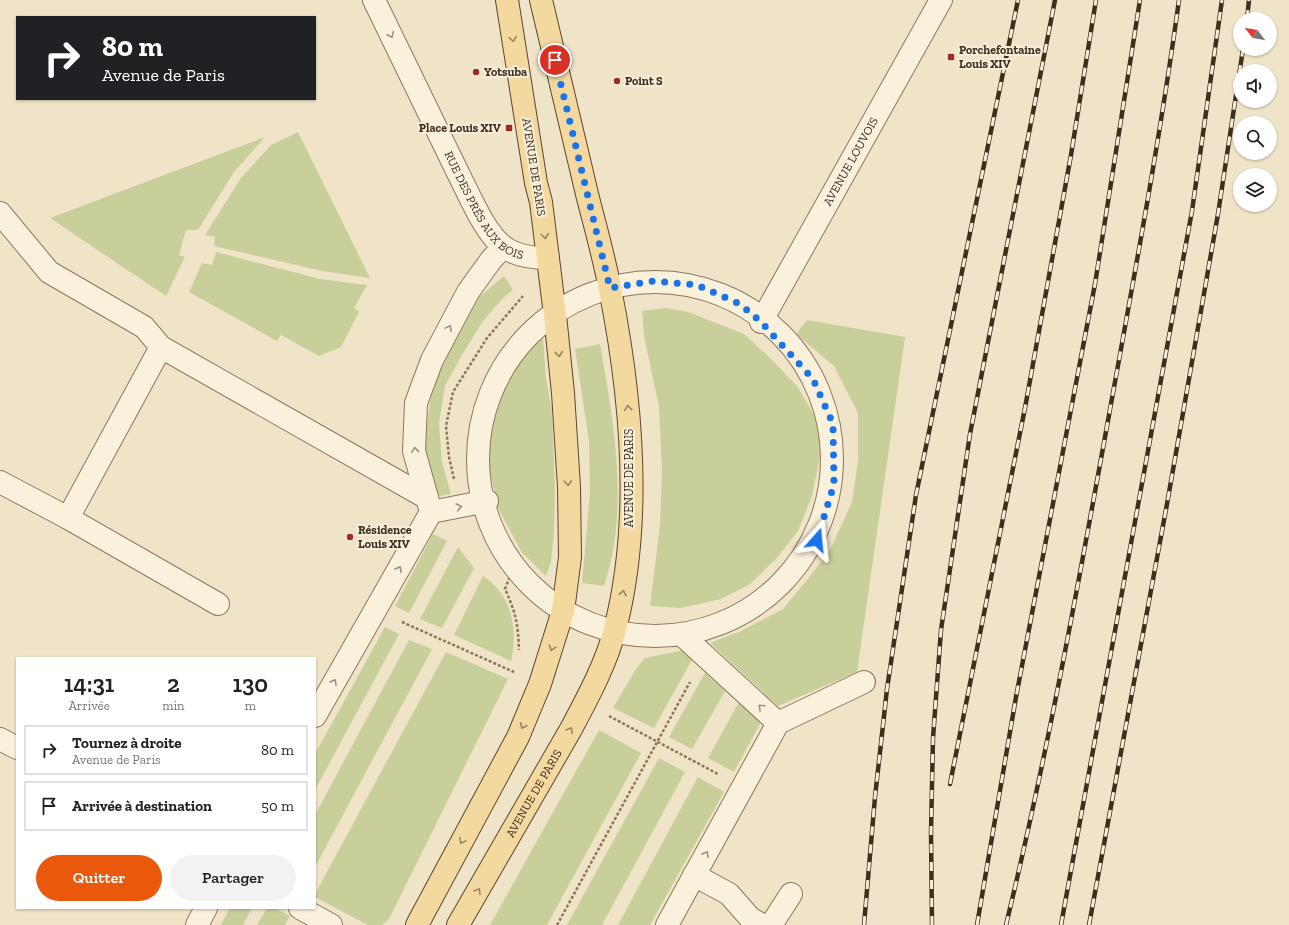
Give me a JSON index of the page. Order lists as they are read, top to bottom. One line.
{"streets":{"main road":["AVENUE DE PARIS"],"street":["AVENUE LOUVOIS","RUE DES PRÉS AUX BOIS"]},"crossings":[["AVENUE DE PARIS","RUE DES PRÉS AUX BOIS"]],"one_way":["RUE DES PRÉS AUX BOIS"],"places":{"transit":["Porchefontaine Louis XIV","Place Louis XIV"],"other":["Yotsuba","Point S","Résidence Louis XIV"]},"north":"top left","page":{"turn":["80 m","Avenue de Paris"],"eta":["14:31","Arrivée","2","min","130","m"],"list":[{"name":"Tournez à droite","note":"Avenue de Paris","value":"80 m"},{"name":"Arrivée à destination","value":"50 m"}],"buttons":["Quitter","Partager"]}}
